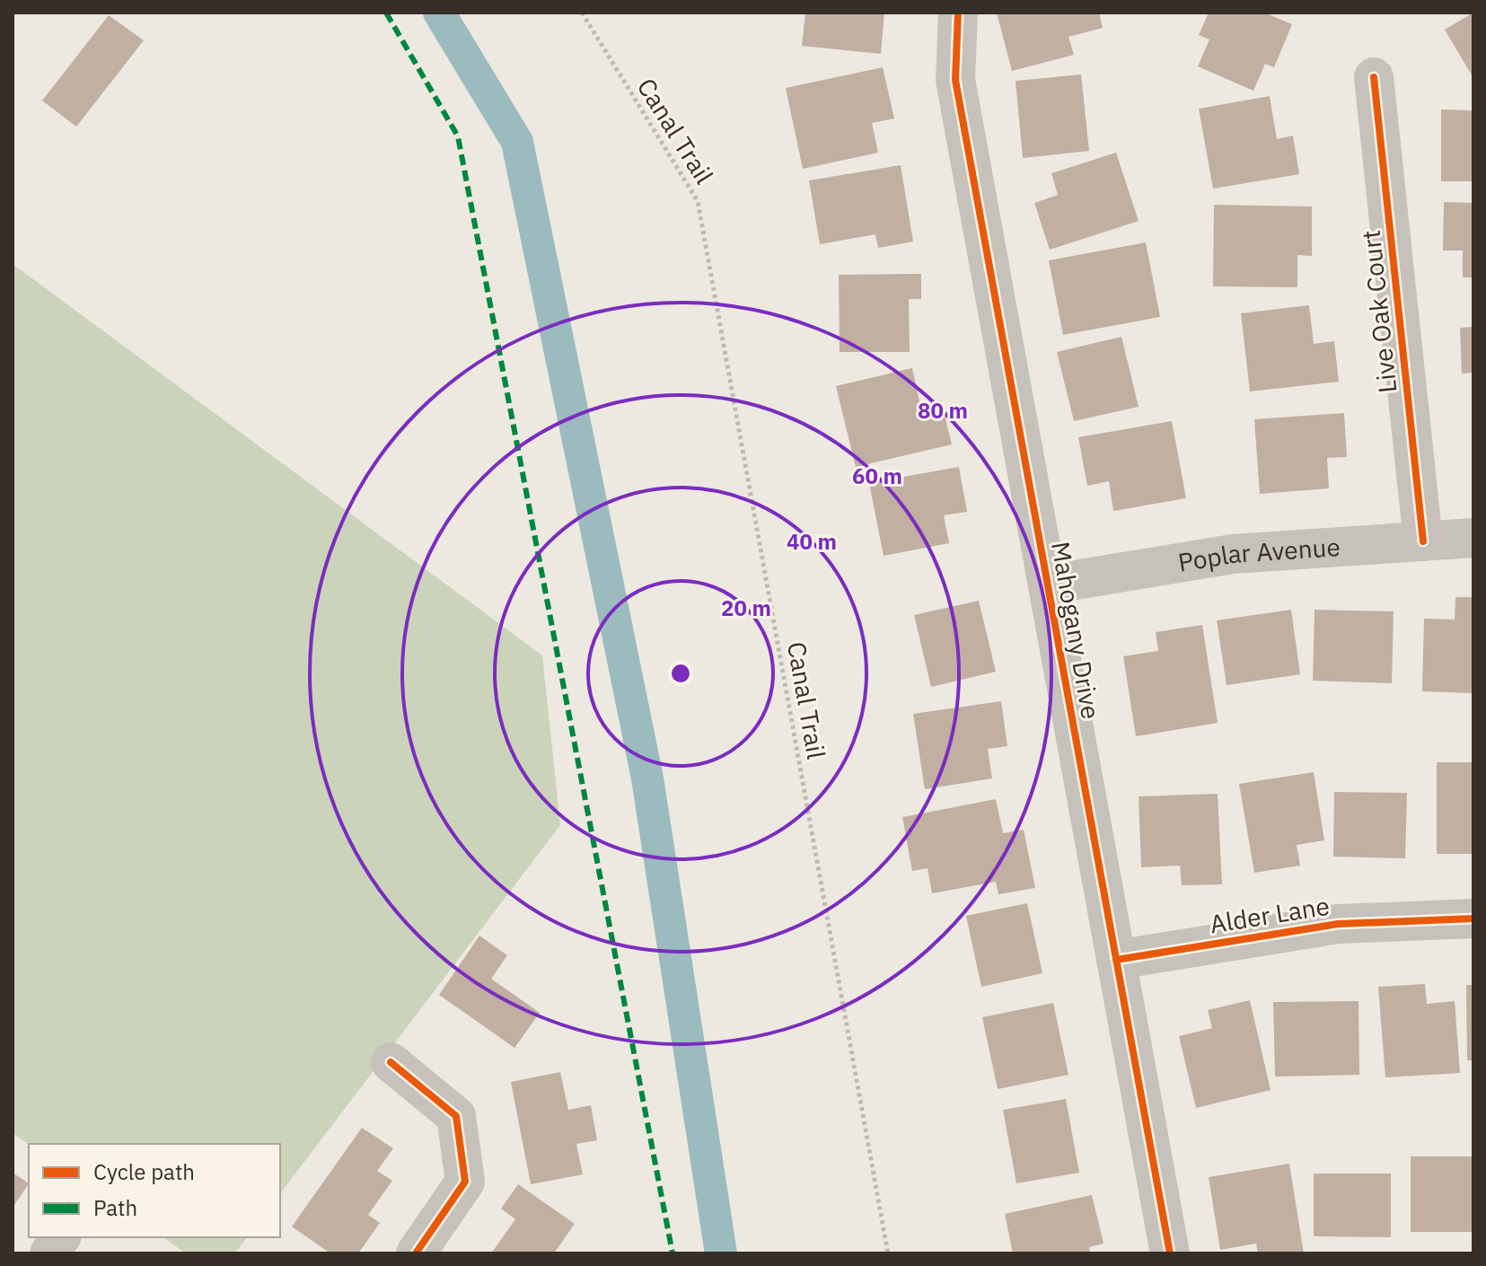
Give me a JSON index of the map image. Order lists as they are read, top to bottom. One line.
{"streets":{"street":["Live Oak Court","Poplar Avenue","Mahogany Drive","Alder Lane"],"path":["Canal Trail"]},"crossings":[["Live Oak Court","Poplar Avenue"],["Poplar Avenue","Mahogany Drive"],["Mahogany Drive","Alder Lane"]],"legend":["Cycle path","Path"],"rings":["80 m","60 m","40 m","20 m"]}
